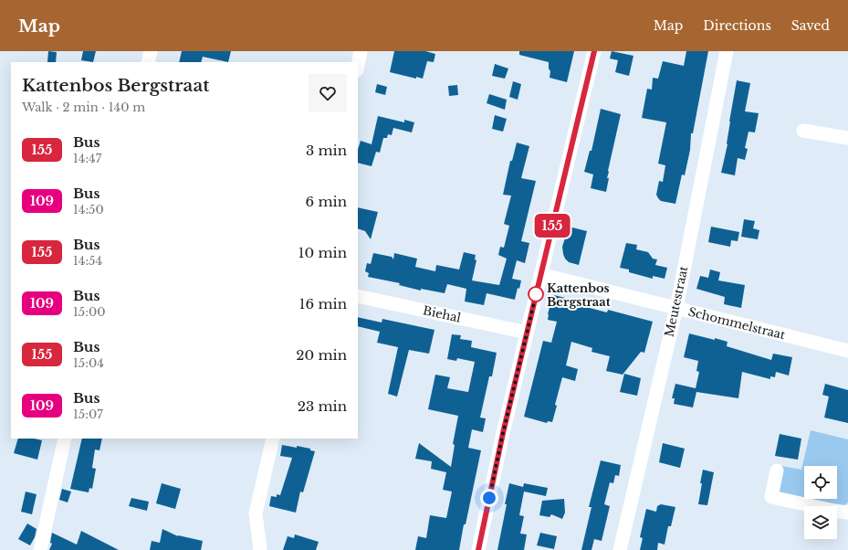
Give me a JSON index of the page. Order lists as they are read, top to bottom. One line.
{"streets":{"street":["Meutestraat","Biehal","Schommelstraat"]},"crossings":[["Meutestraat","Schommelstraat"]],"places":["Kattenbos Bergstraat"],"lines":["bus line 155"],"page":{"header":"Map","nav":["Map","Directions","Saved"],"on_map":"155","heading":["Kattenbos Bergstraat","Walk · 2 min · 140 m"],"list":[{"mark":"155","name":"Bus","note":"14:47","value":"3 min"},{"mark":"109","name":"Bus","note":"14:50","value":"6 min"},{"mark":"155","name":"Bus","note":"14:54","value":"10 min"},{"mark":"109","name":"Bus","note":"15:00","value":"16 min"},{"mark":"155","name":"Bus","note":"15:04","value":"20 min"},{"mark":"109","name":"Bus","note":"15:07","value":"23 min"}]}}
